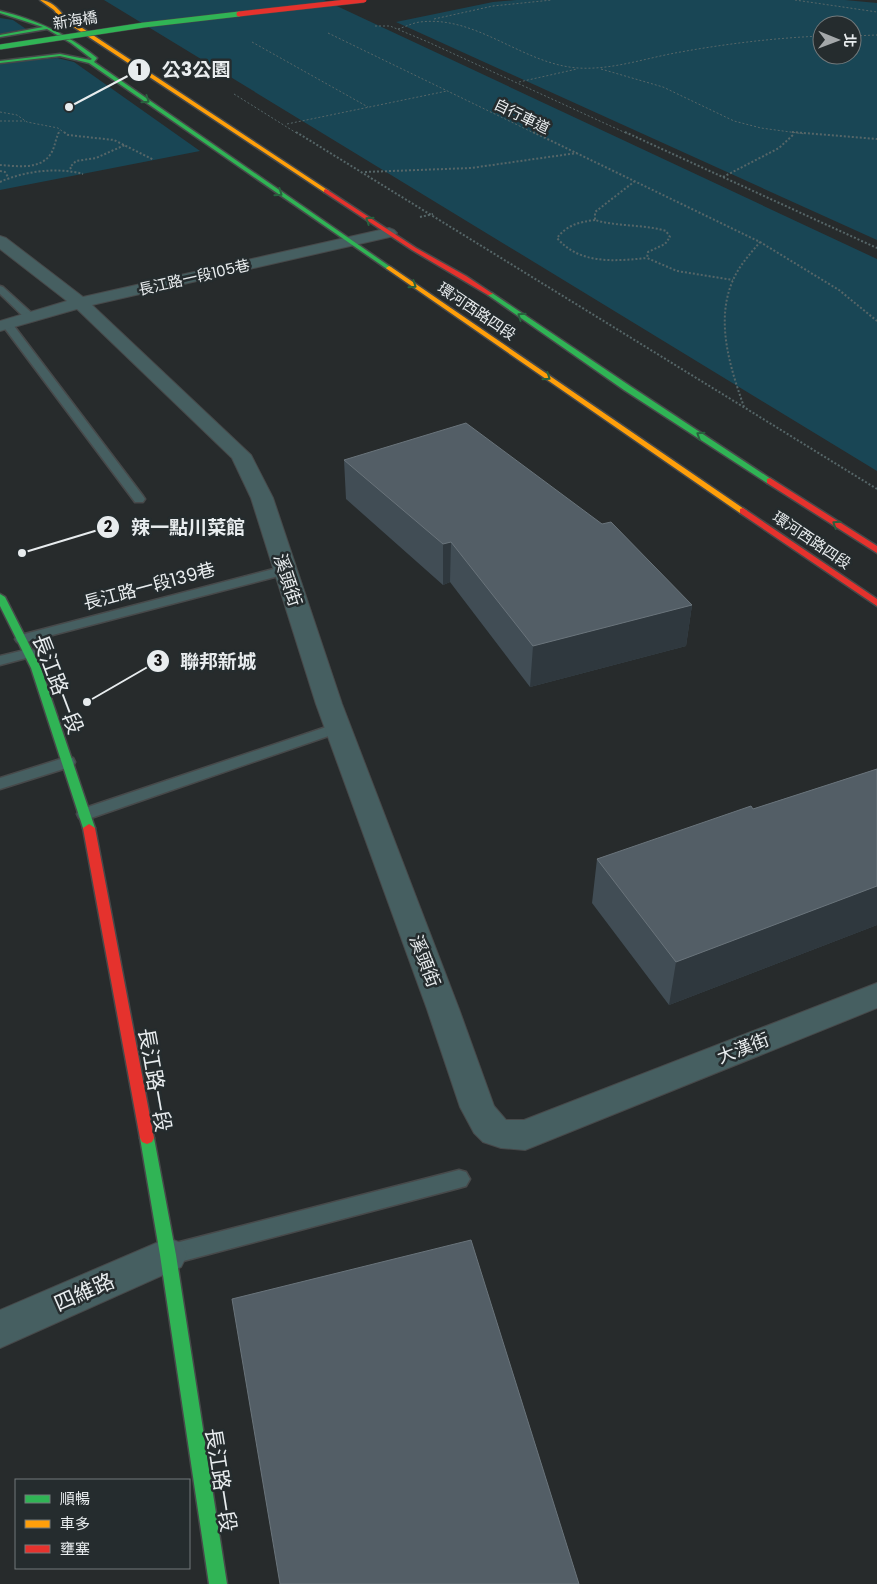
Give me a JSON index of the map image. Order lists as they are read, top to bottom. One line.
{"streets":{"street":["新海橋","長江路一段105巷","環河西路四段","溪頭街","長江路一段","大漢街","四維路"],"lane":["長江路一段139巷"],"path":["自行車道"]},"crossings":[["長江路一段105巷","環河西路四段"],["長江路一段105巷","溪頭街"],["溪頭街","長江路一段139巷"],["溪頭街","大漢街"],["長江路一段139巷","長江路一段"],["長江路一段","四維路"]],"places":["公3公園","辣一點川菜館","聯邦新城"],"legend":["順暢","車多","壅塞"],"north":"right"}
